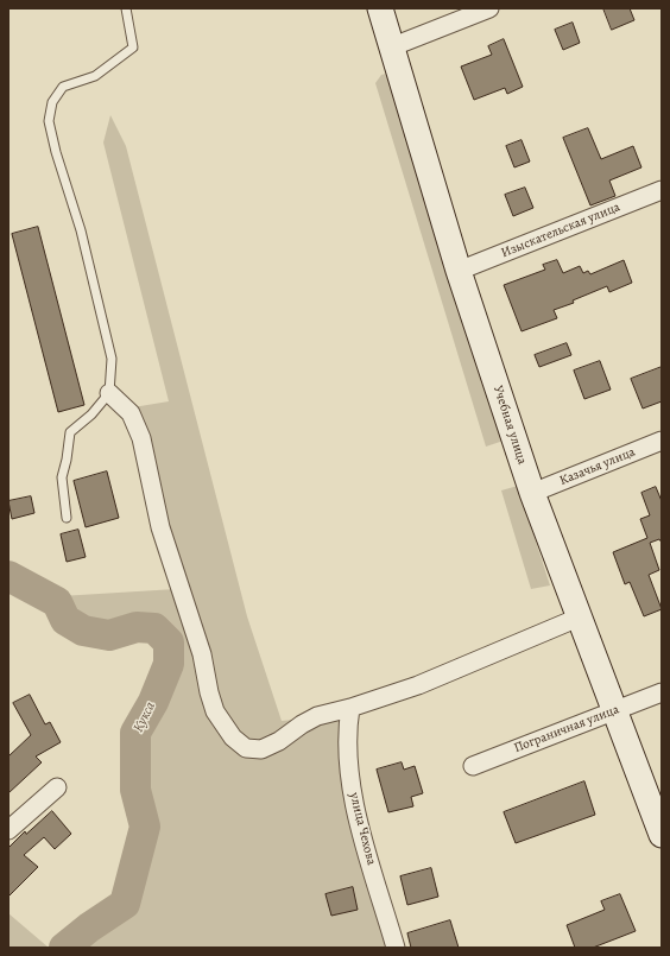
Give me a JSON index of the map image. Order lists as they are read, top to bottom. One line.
{"streets":{"street":["Изыскательская улица","Учебная улица","Казачья улица","Пограничная улица","улица Чехова"]},"crossings":[["Изыскательская улица","Учебная улица"],["Учебная улица","Казачья улица"],["Учебная улица","Пограничная улица"]],"water":["Кукса"]}
